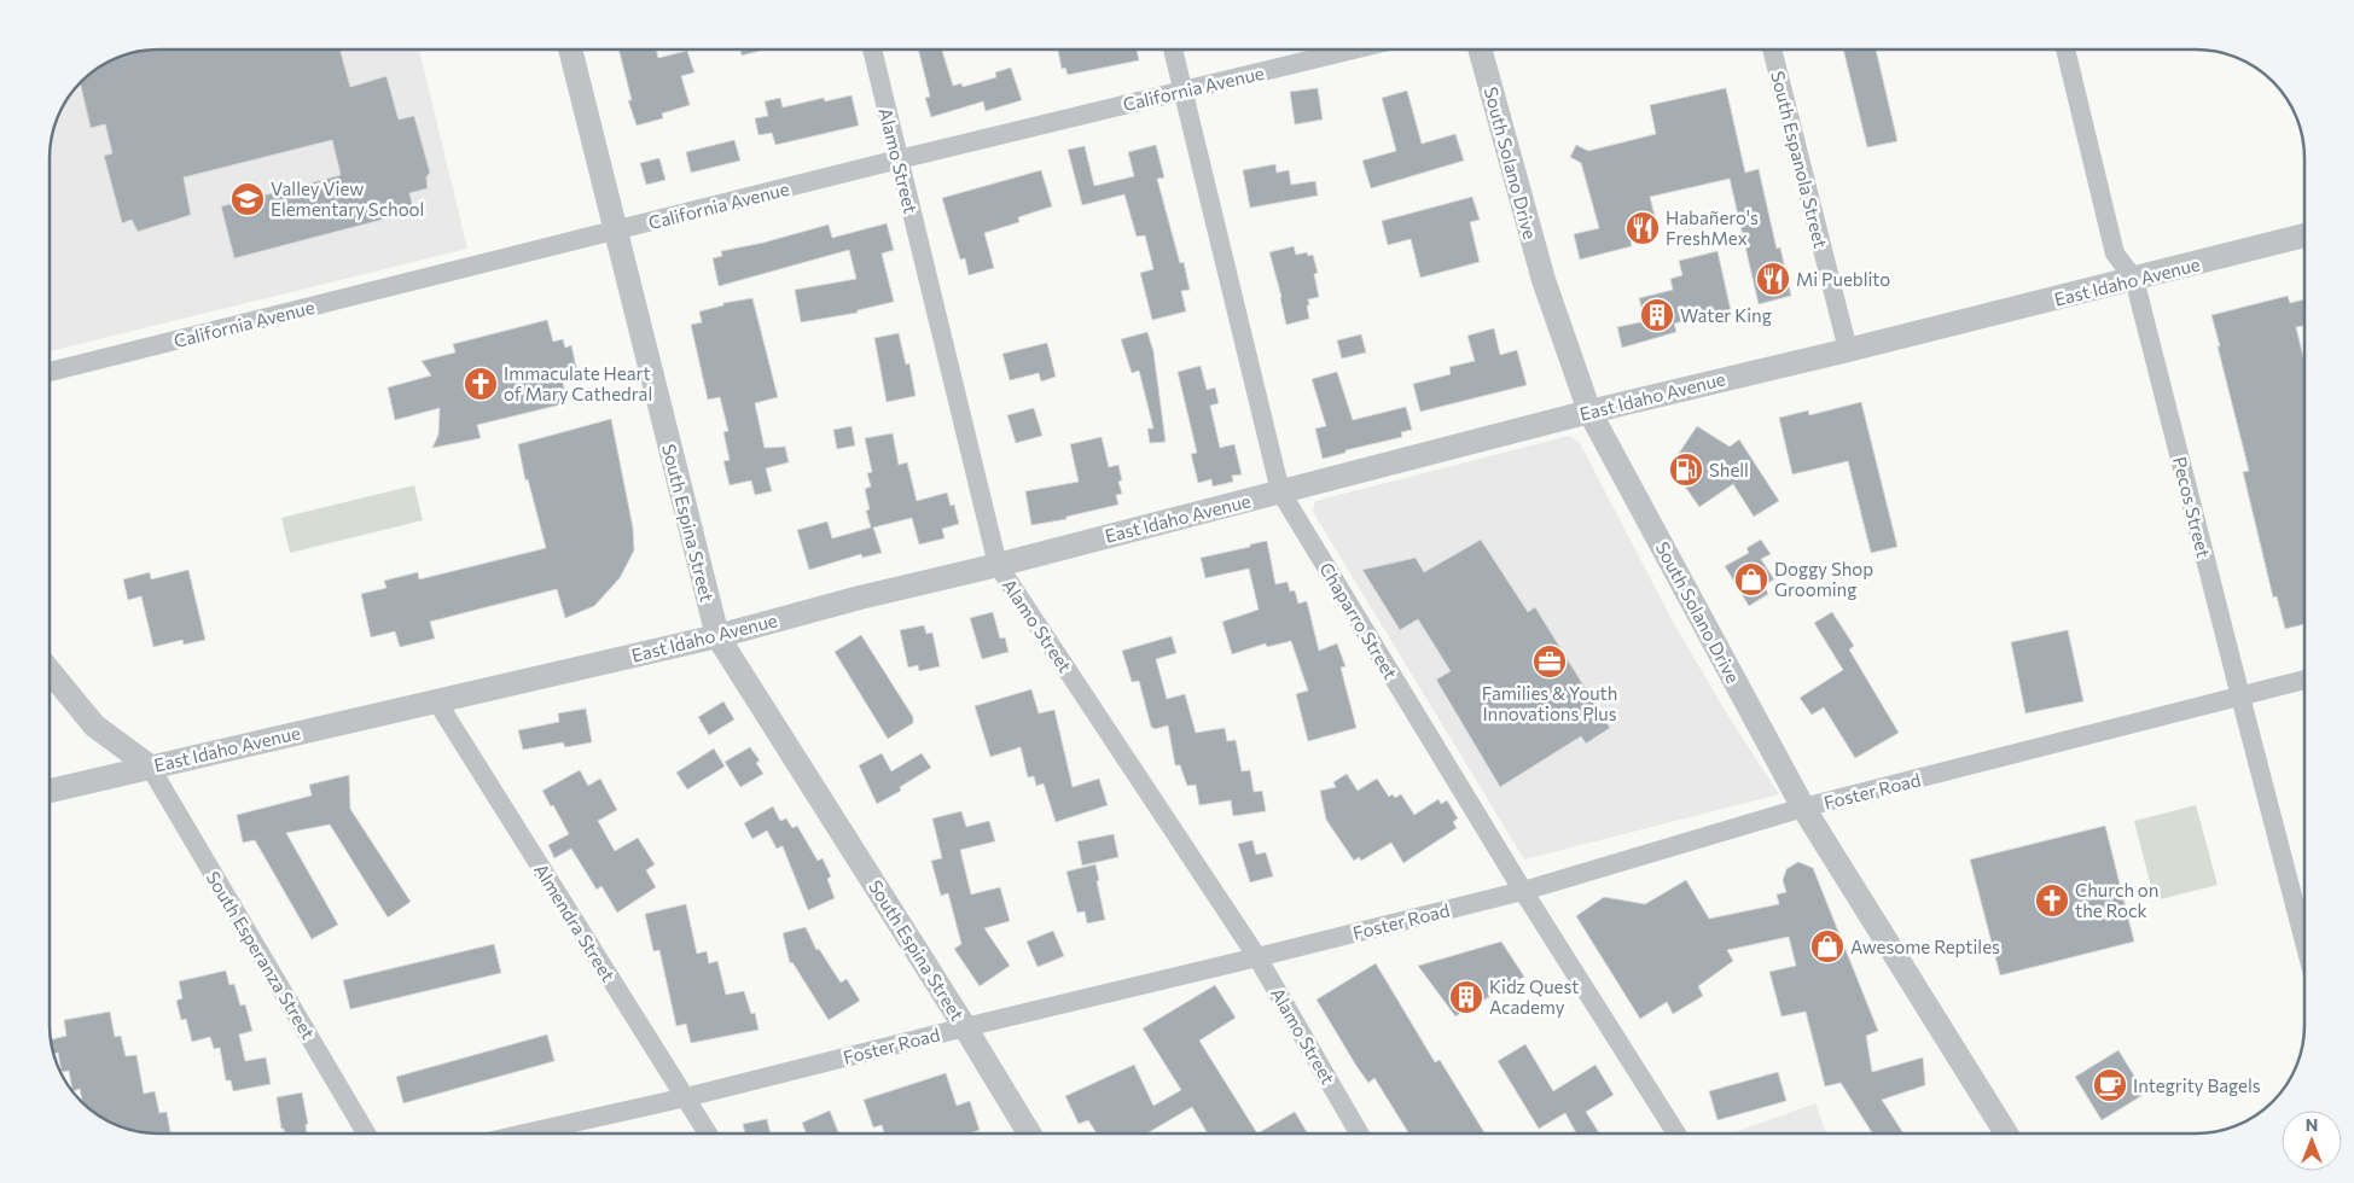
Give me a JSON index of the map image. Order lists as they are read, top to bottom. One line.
{"streets":{"street":["California Avenue","South Espanola Street","Alamo Street","South Solano Drive","East Idaho Avenue","Pecos Street","South Espina Street","Chaparro Street","Foster Road","Almendra Street","South Esperanza Street"]},"crossings":[["California Avenue","Alamo Street"],["California Avenue","South Espina Street"],["California Avenue","Chaparro Street"],["South Espanola Street","East Idaho Avenue"],["Alamo Street","East Idaho Avenue"],["Alamo Street","Foster Road"],["South Solano Drive","East Idaho Avenue"],["South Solano Drive","Foster Road"],["East Idaho Avenue","Pecos Street"],["East Idaho Avenue","South Espina Street"],["East Idaho Avenue","Chaparro Street"],["East Idaho Avenue","Almendra Street"],["East Idaho Avenue","South Esperanza Street"],["Pecos Street","Foster Road"],["South Espina Street","Foster Road"],["Chaparro Street","Foster Road"],["Foster Road","Almendra Street"]],"places":{"school or university":["Valley View Elementary School"],"restaurant":["Habañero's FreshMex","Mi Pueblito"],"building":["Water King","Kidz Quest Academy"],"church":["Immaculate Heart of Mary Cathedral","Church on the Rock"],"fuel station":["Shell"],"shop":["Doggy Shop Grooming","Awesome Reptiles"],"office":["Families & Youth Innovations Plus"],"cafe":["Integrity Bagels"]},"north":"top"}
